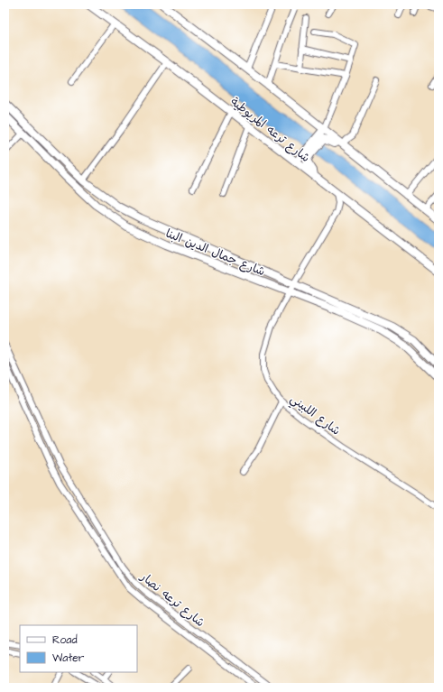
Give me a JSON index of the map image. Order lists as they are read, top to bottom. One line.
{"streets":{"main road":["شارع ترعه المريوطية","شارع جمال الدين البنا"],"street":["شارع اللبيني","شارع ترعه نصار"]},"crossings":[["شارع ترعه المريوطية","شارع اللبيني"],["شارع جمال الدين البنا","شارع اللبيني"]],"legend":["Road","Water"]}
